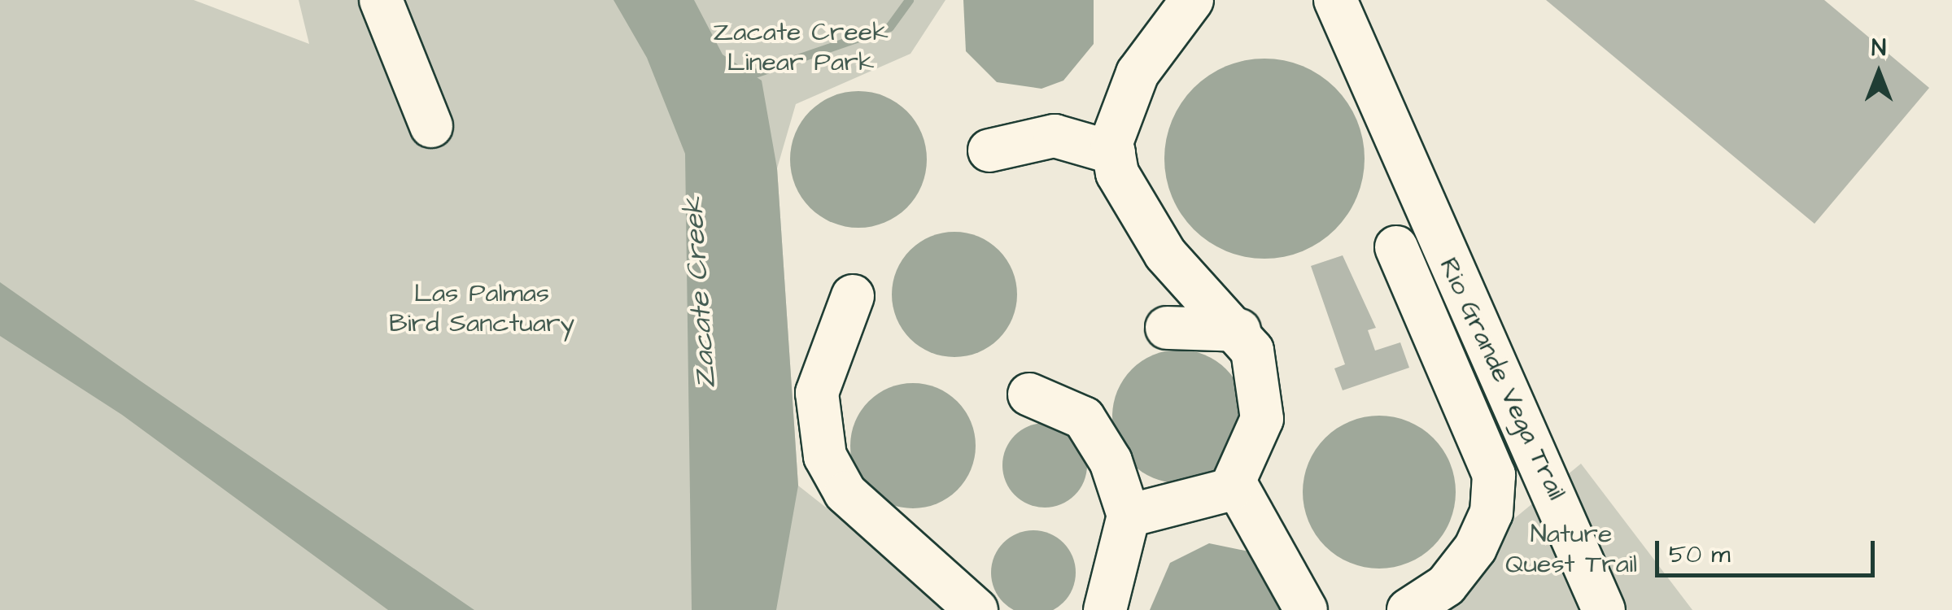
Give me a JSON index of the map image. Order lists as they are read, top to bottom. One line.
{"streets":{"lane":["Rio Grande Vega Trail"]},"water":["Zacate Creek"],"parks":["Zacate Creek Linear Park","Las Palmas Bird Sanctuary","Nature Quest Trail"],"scale_bar":"50 m","north":"top"}
